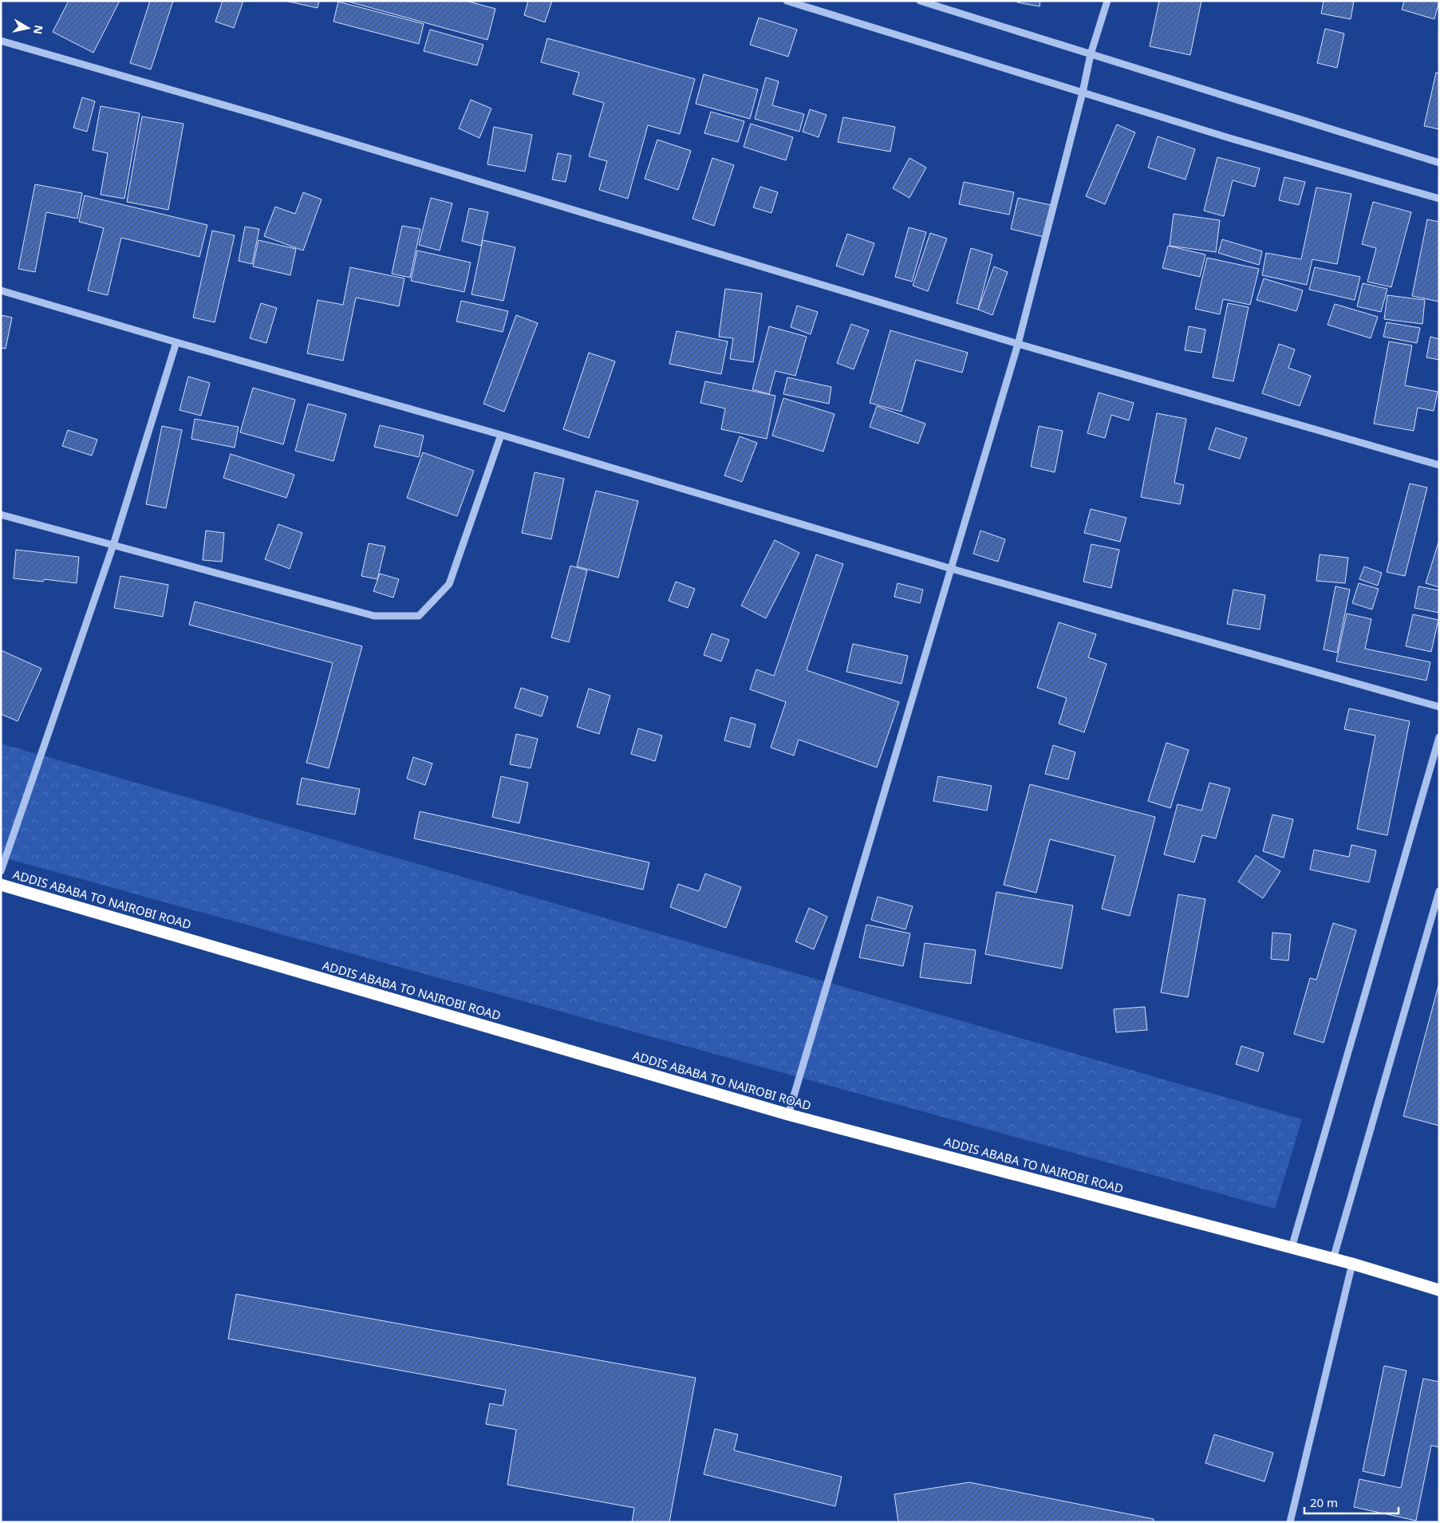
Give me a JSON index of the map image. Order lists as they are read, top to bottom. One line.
{"streets":{"highway":["ADDIS ABABA TO NAIROBI ROAD"]},"scale_bar":"20 m","north":"right"}
